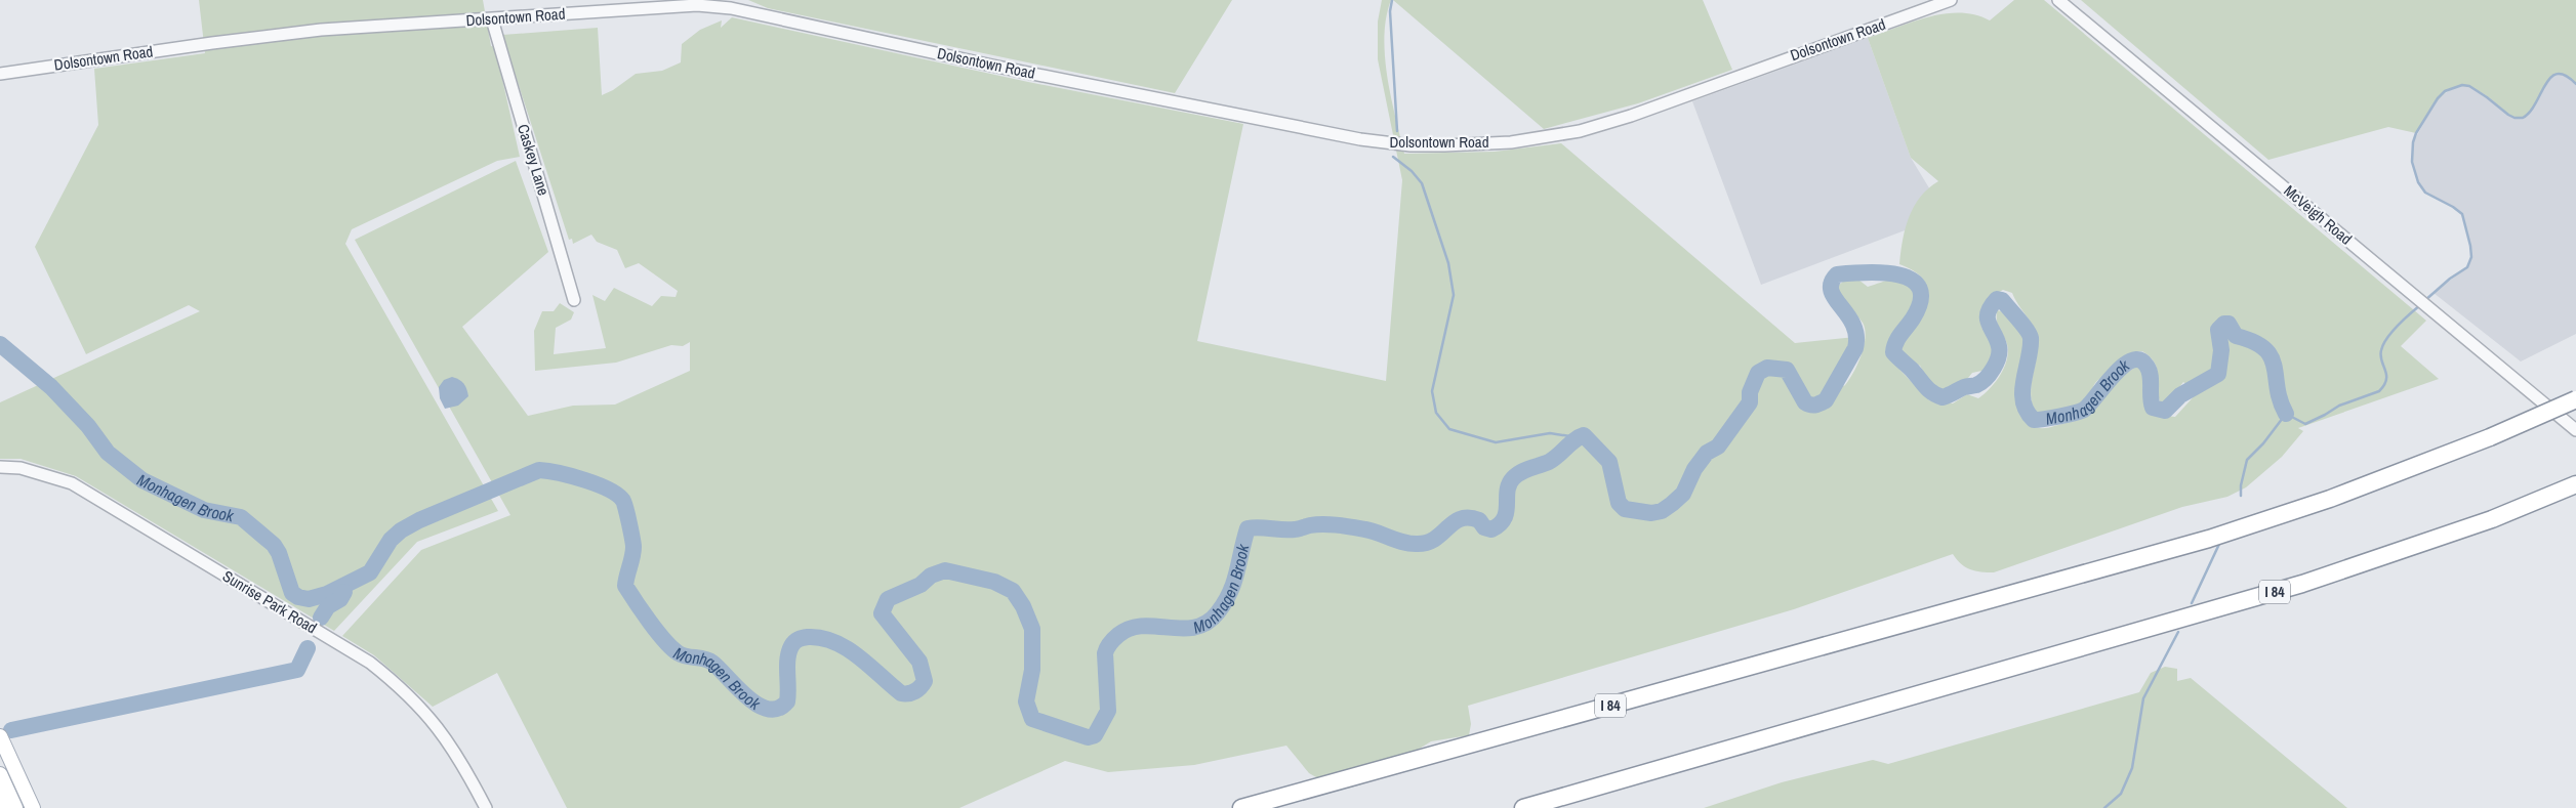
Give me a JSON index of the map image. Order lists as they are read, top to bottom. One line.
{"streets":{"highway":["I 84"],"street":["Dolsontown Road","Caskey Lane","McVeigh Road","Sunrise Park Road"]},"crossings":[["Dolsontown Road","Caskey Lane"]],"water":["Monhagen Brook"]}
